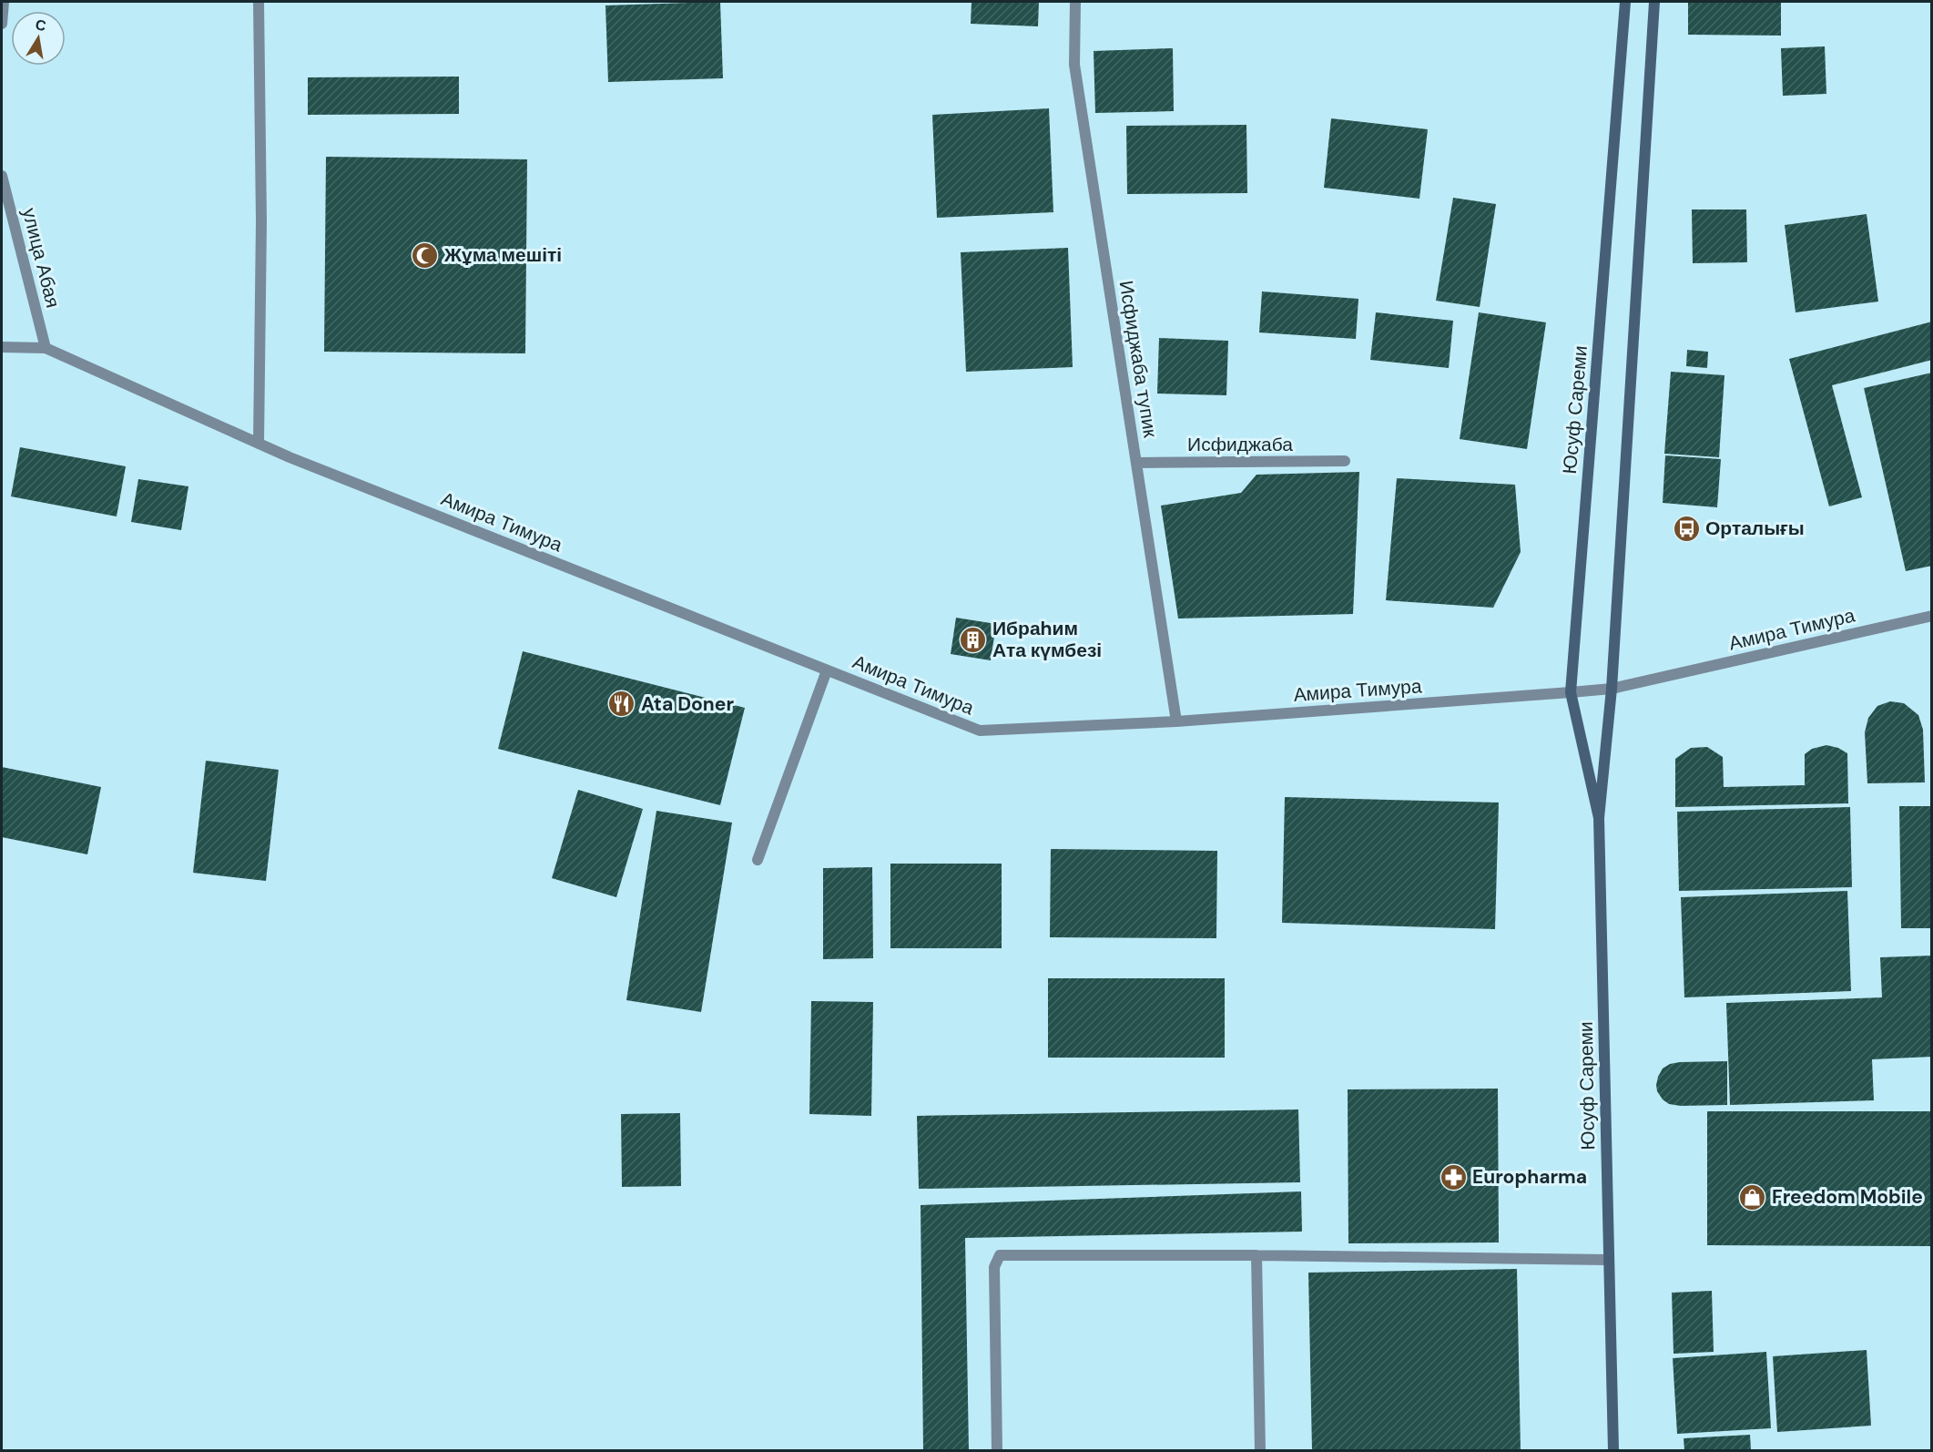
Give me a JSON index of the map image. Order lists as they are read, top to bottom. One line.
{"streets":{"main road":["Юсуф Сареми"],"street":["улица Абая","Исфиджаба тупик","Исфиджаба","Амира Тимура"]},"crossings":[["улица Абая","Амира Тимура"],["Исфиджаба тупик","Исфиджаба"],["Исфиджаба тупик","Амира Тимура"],["Юсуф Сареми","Амира Тимура"]],"places":{"mosque":["Жұма мешіті"],"bus stop":["Орталығы"],"building":["Ибраhим Ата күмбезі"],"restaurant":["Ata Doner"],"pharmacy":["Europharma"],"shop":["Freedom Mobile"]},"north":"top"}
